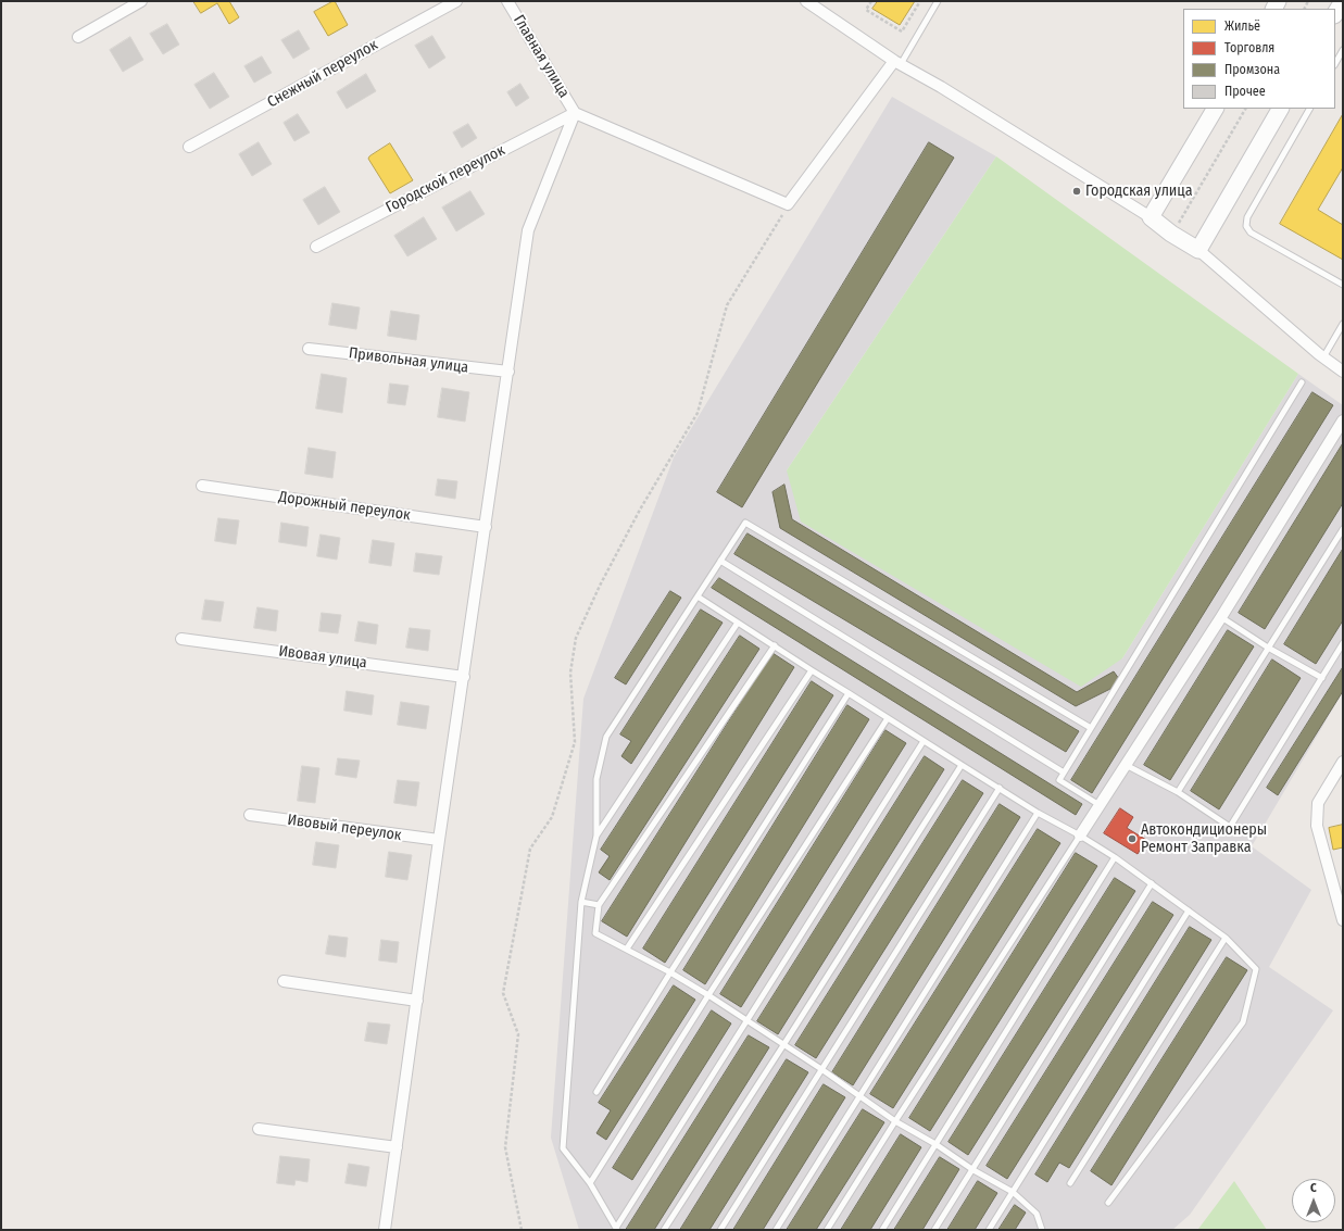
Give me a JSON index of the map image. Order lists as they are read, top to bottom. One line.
{"streets":{"street":["Главная улица","Снежный переулок","Городской переулок","Привольная улица","Дорожный переулок","Ивовая улица","Ивовый переулок"]},"crossings":[["Главная улица","Городской переулок"]],"places":["Городская улица","Автокондиционеры Ремонт Заправка"],"legend":["Жильё","Торговля","Промзона","Прочее"],"north":"top"}
